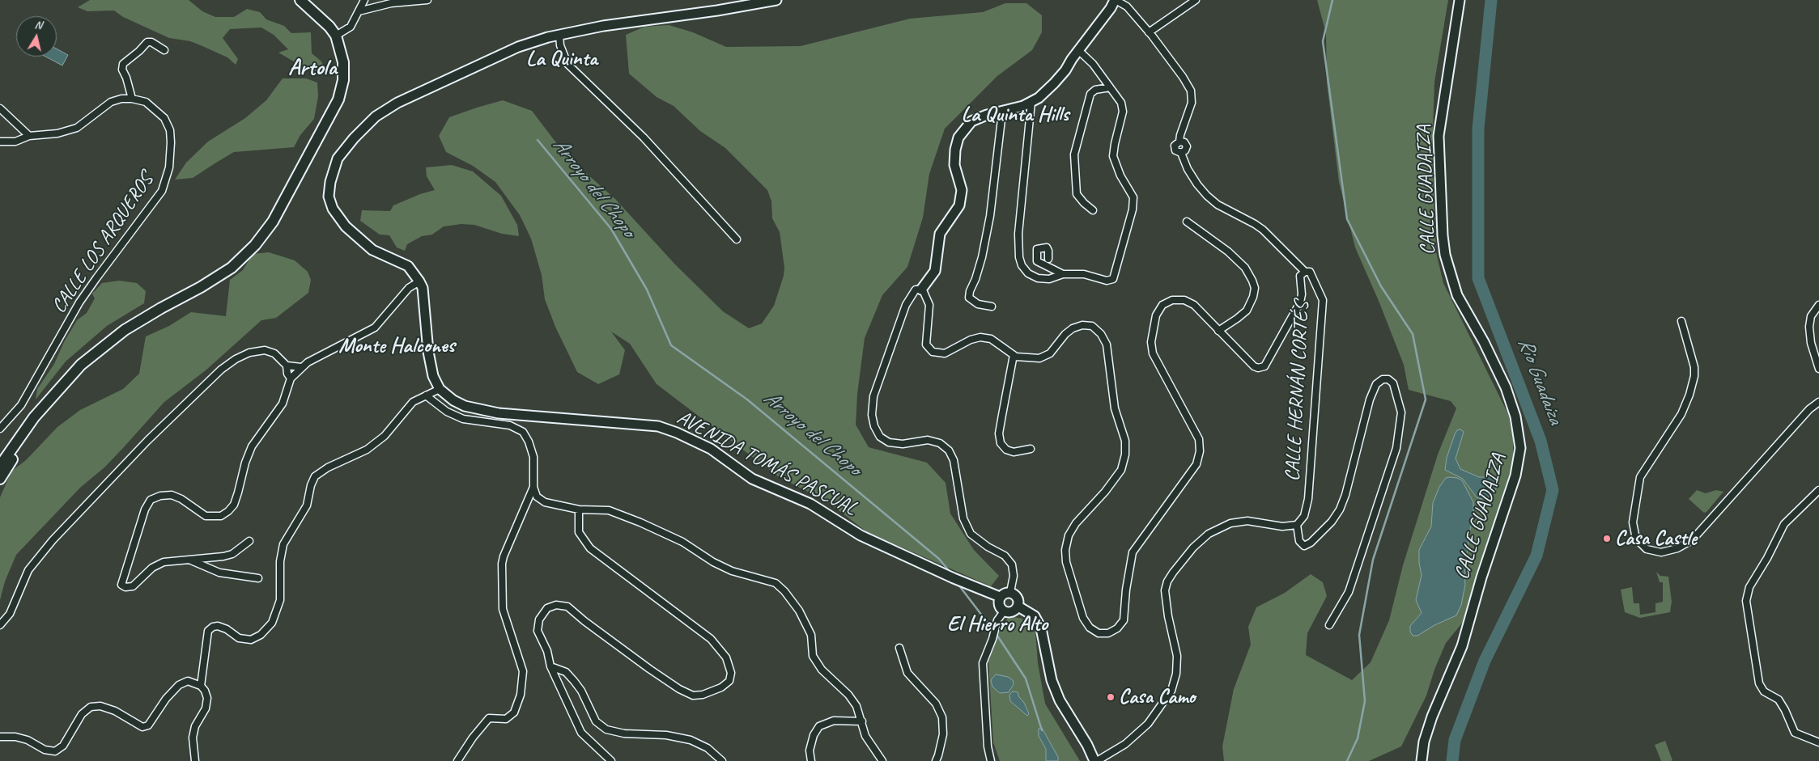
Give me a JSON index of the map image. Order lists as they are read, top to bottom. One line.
{"streets":{"street":["CALLE GUADAIZA","CALLE LOS ARQUEROS","CALLE HERNÁN CORTÉS","AVENIDA TOMÁS PASCUAL"]},"districts":["La Quinta","Artola","La Quinta Hills","Monte Halcones","El Hierro Alto"],"water":["Arroyo del Chopo","Rio Guadaiza"],"places":["Casa Castle","Casa Camo"],"north":"top"}
